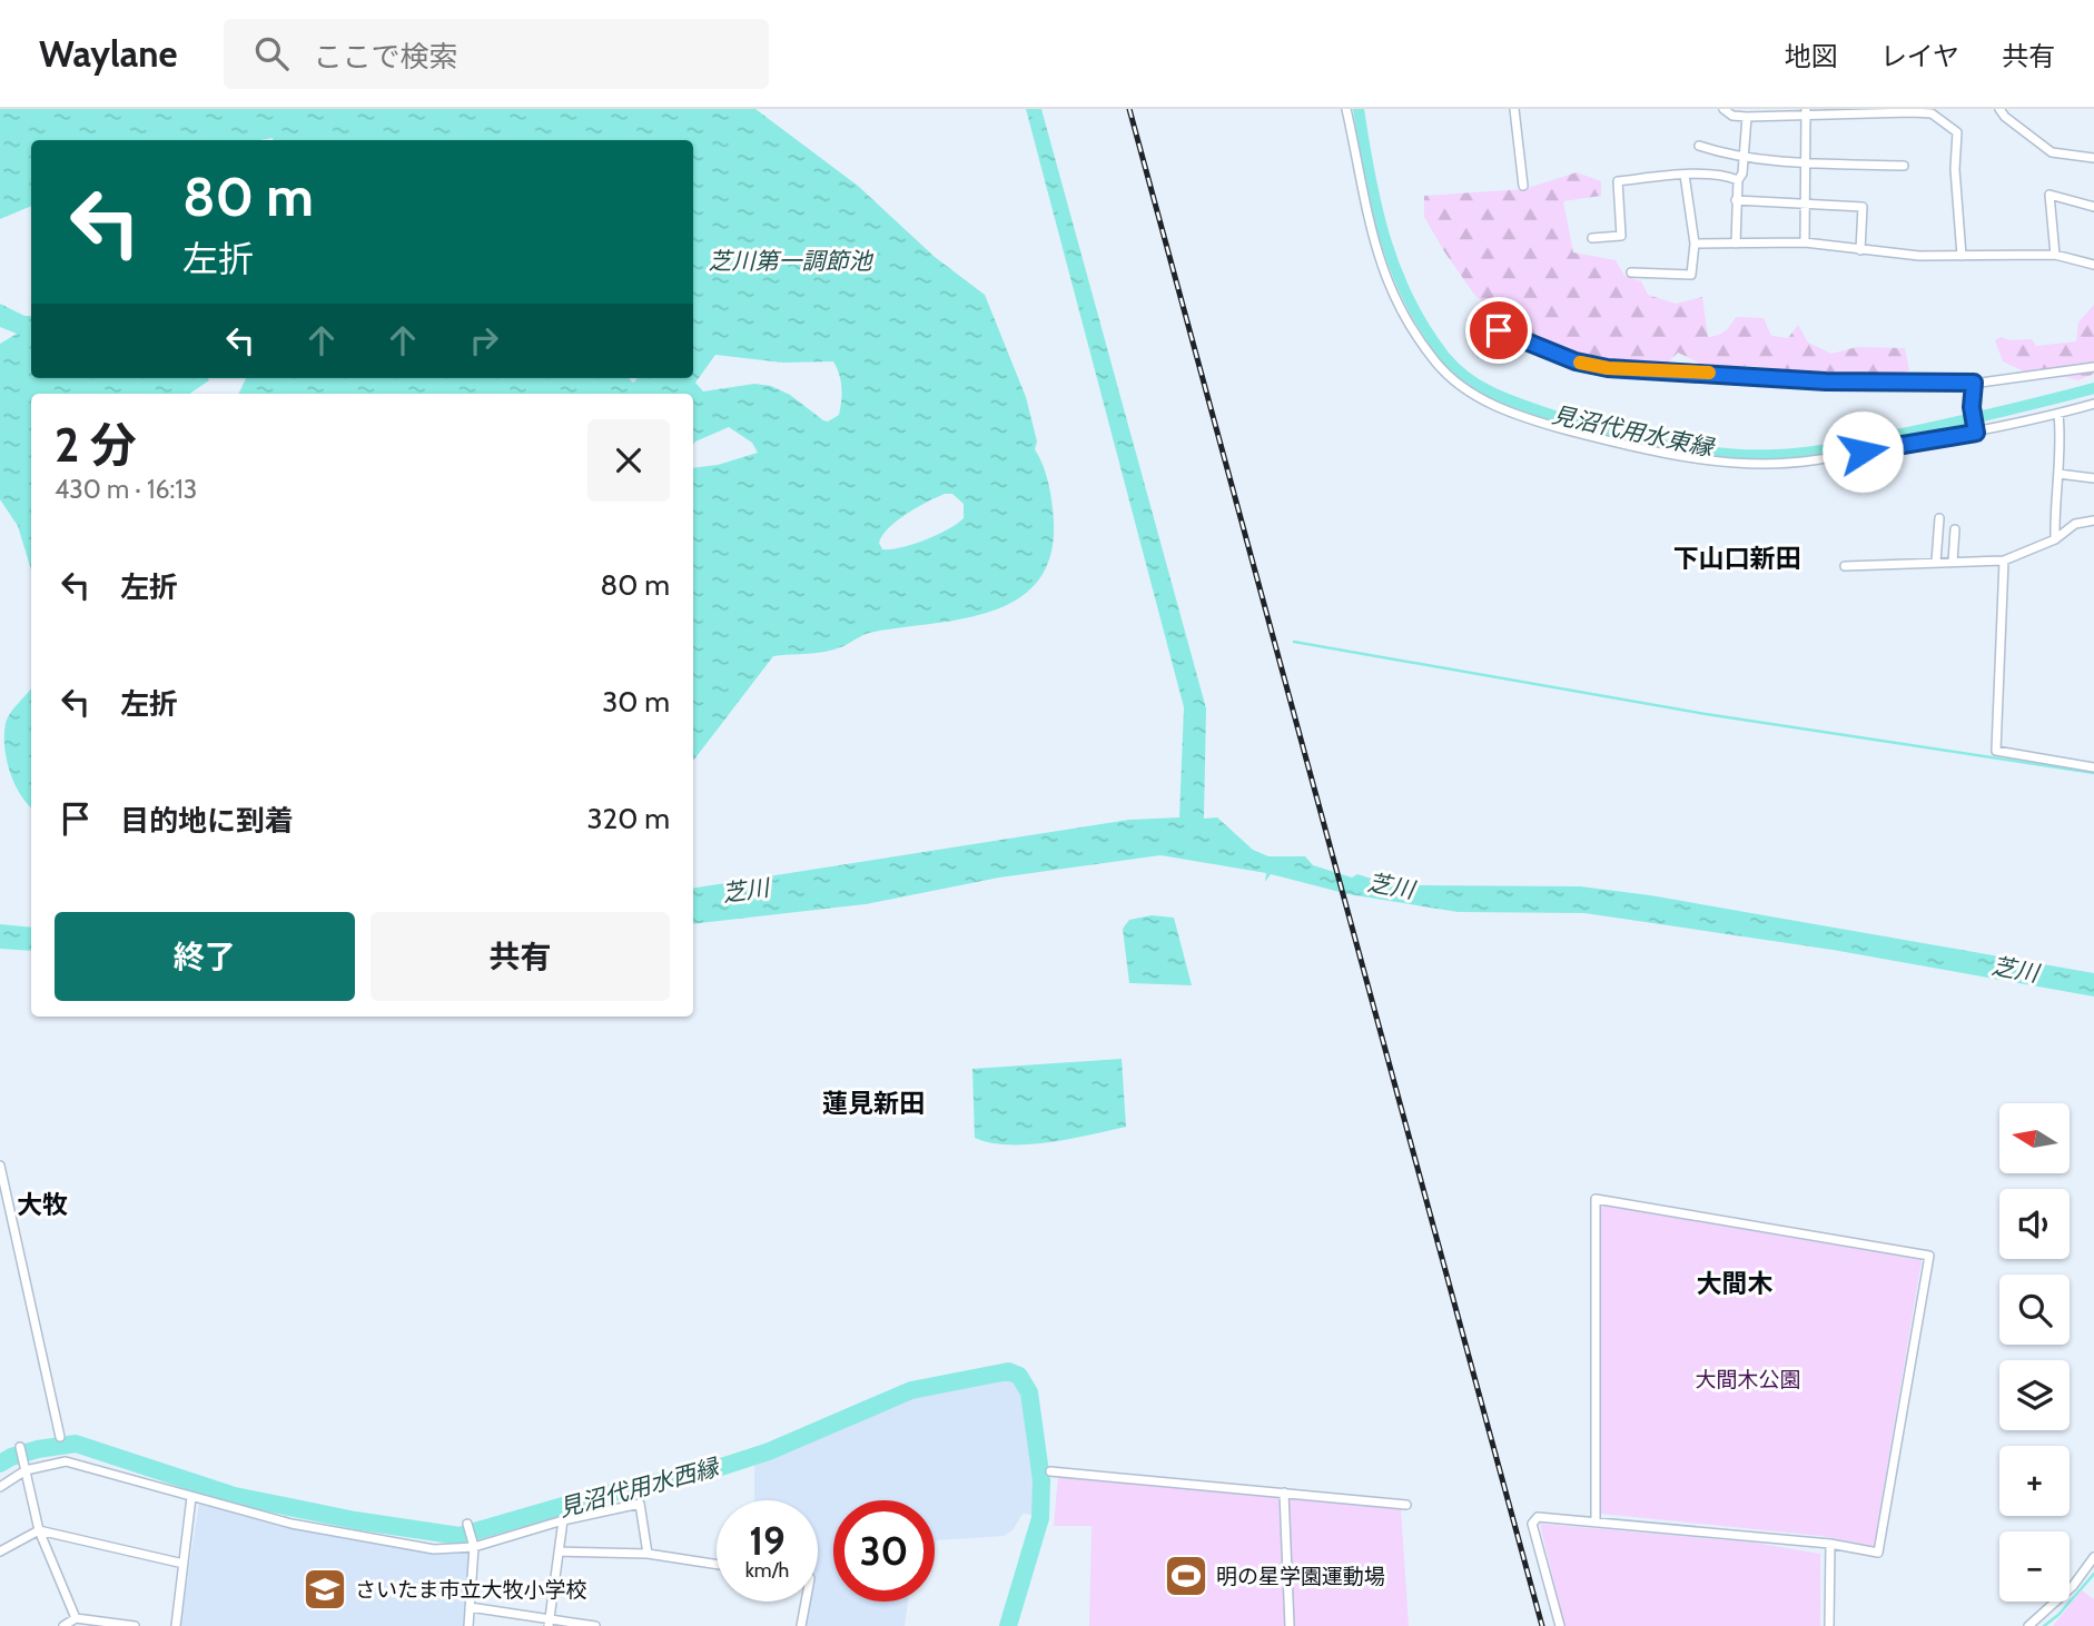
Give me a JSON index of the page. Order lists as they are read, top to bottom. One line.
{"districts":["下山口新田","蓮見新田","大牧","大間木"],"water":["芝川第一調節池","見沼代用水東縁","芝川","見沼代用水西縁"],"parks":["大間木公園"],"places":{"sports":["明の星学園運動場"],"school or university":["さいたま市立大牧小学校"]},"north":"left","page":{"header":"Waylane","search":"ここで検索","nav":["地図","レイヤ","共有"],"turn":["80 m","左折"],"heading":["2 分","430 m · 16:13"],"list":[{"name":"左折","value":"80 m"},{"name":"左折","value":"30 m"},{"name":"目的地に到着","value":"320 m"}],"buttons":["終了","共有"],"map_buttons":["+","−"],"speed":"19 km/h","limit":"30"}}
